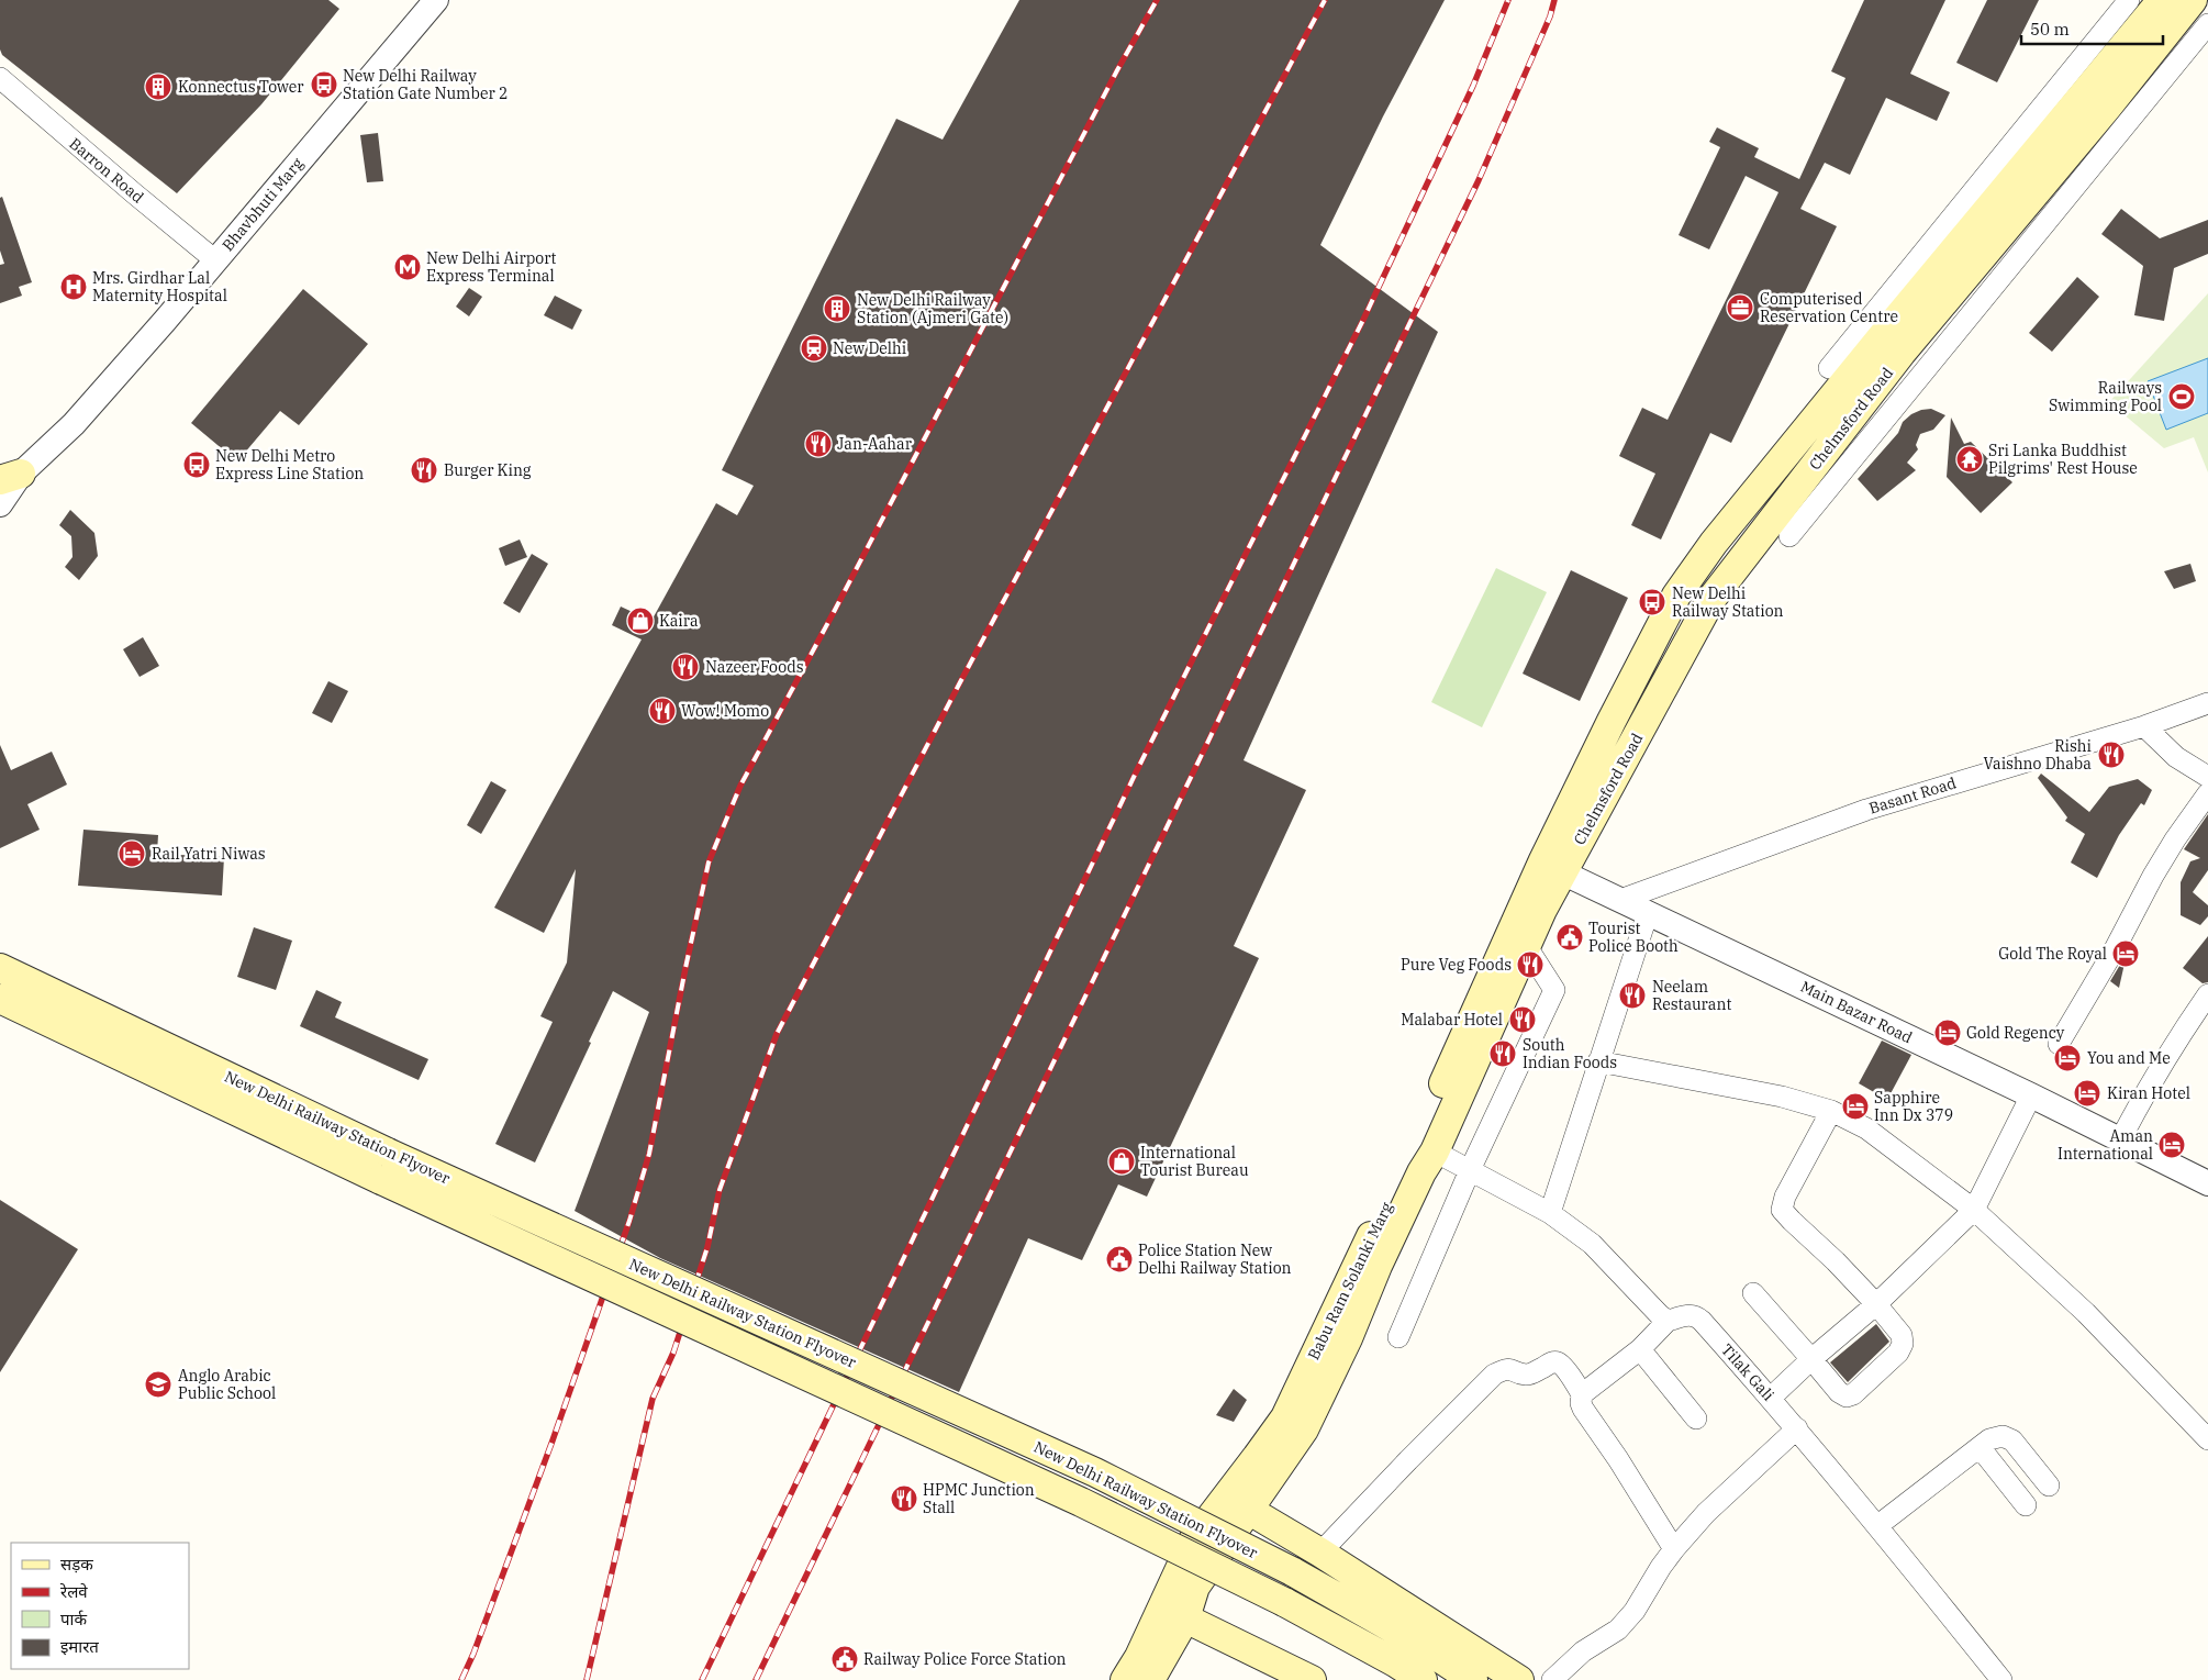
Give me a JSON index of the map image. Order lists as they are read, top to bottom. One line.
{"streets":{"main road":["Chelmsford Road","New Delhi Railway Station Flyover","Babu Ram Solanki Marg"],"street":["Barron Road","Bhavbhuti Marg","Basant Road","Main Bazar Road","Tilak Gali"]},"crossings":[["Barron Road","Bhavbhuti Marg"],["Chelmsford Road","Main Bazar Road"],["Chelmsford Road","Babu Ram Solanki Marg"],["Basant Road","Main Bazar Road"],["Main Bazar Road","Babu Ram Solanki Marg"]],"places":{"bus stop":["New Delhi Railway Station Gate Number 2","New Delhi Metro Express Line Station","New Delhi Railway Station"],"building":["Konnectus Tower","New Delhi Railway Station (Ajmeri Gate)"],"metro station":["New Delhi Airport Express Terminal"],"hospital":["Mrs. Girdhar Lal Maternity Hospital"],"office":["Computerised Reservation Centre"],"station":["New Delhi"],"sports":["Railways Swimming Pool"],"restaurant":["Jan-Aahar","Burger King","Nazeer Foods","Wow! Momo","Rishi Vaishno Dhaba","Pure Veg Foods","Neelam Restaurant","Malabar Hotel","South Indian Foods","HPMC Junction Stall"],"temple":["Sri Lanka Buddhist Pilgrims' Rest House"],"shop":["Kaira","International Tourist Bureau"],"hotel":["Rail Yatri Niwas","Gold The Royal","Gold Regency","You and Me","Kiran Hotel","Sapphire Inn Dx 379","Aman International"],"public building":["Tourist Police Booth","Police Station New Delhi Railway Station","Railway Police Force Station"],"school or university":["Anglo Arabic Public School"]},"legend":["सड़क","रेलवे","पार्क","इमारत"],"scale_bar":"50 m"}
